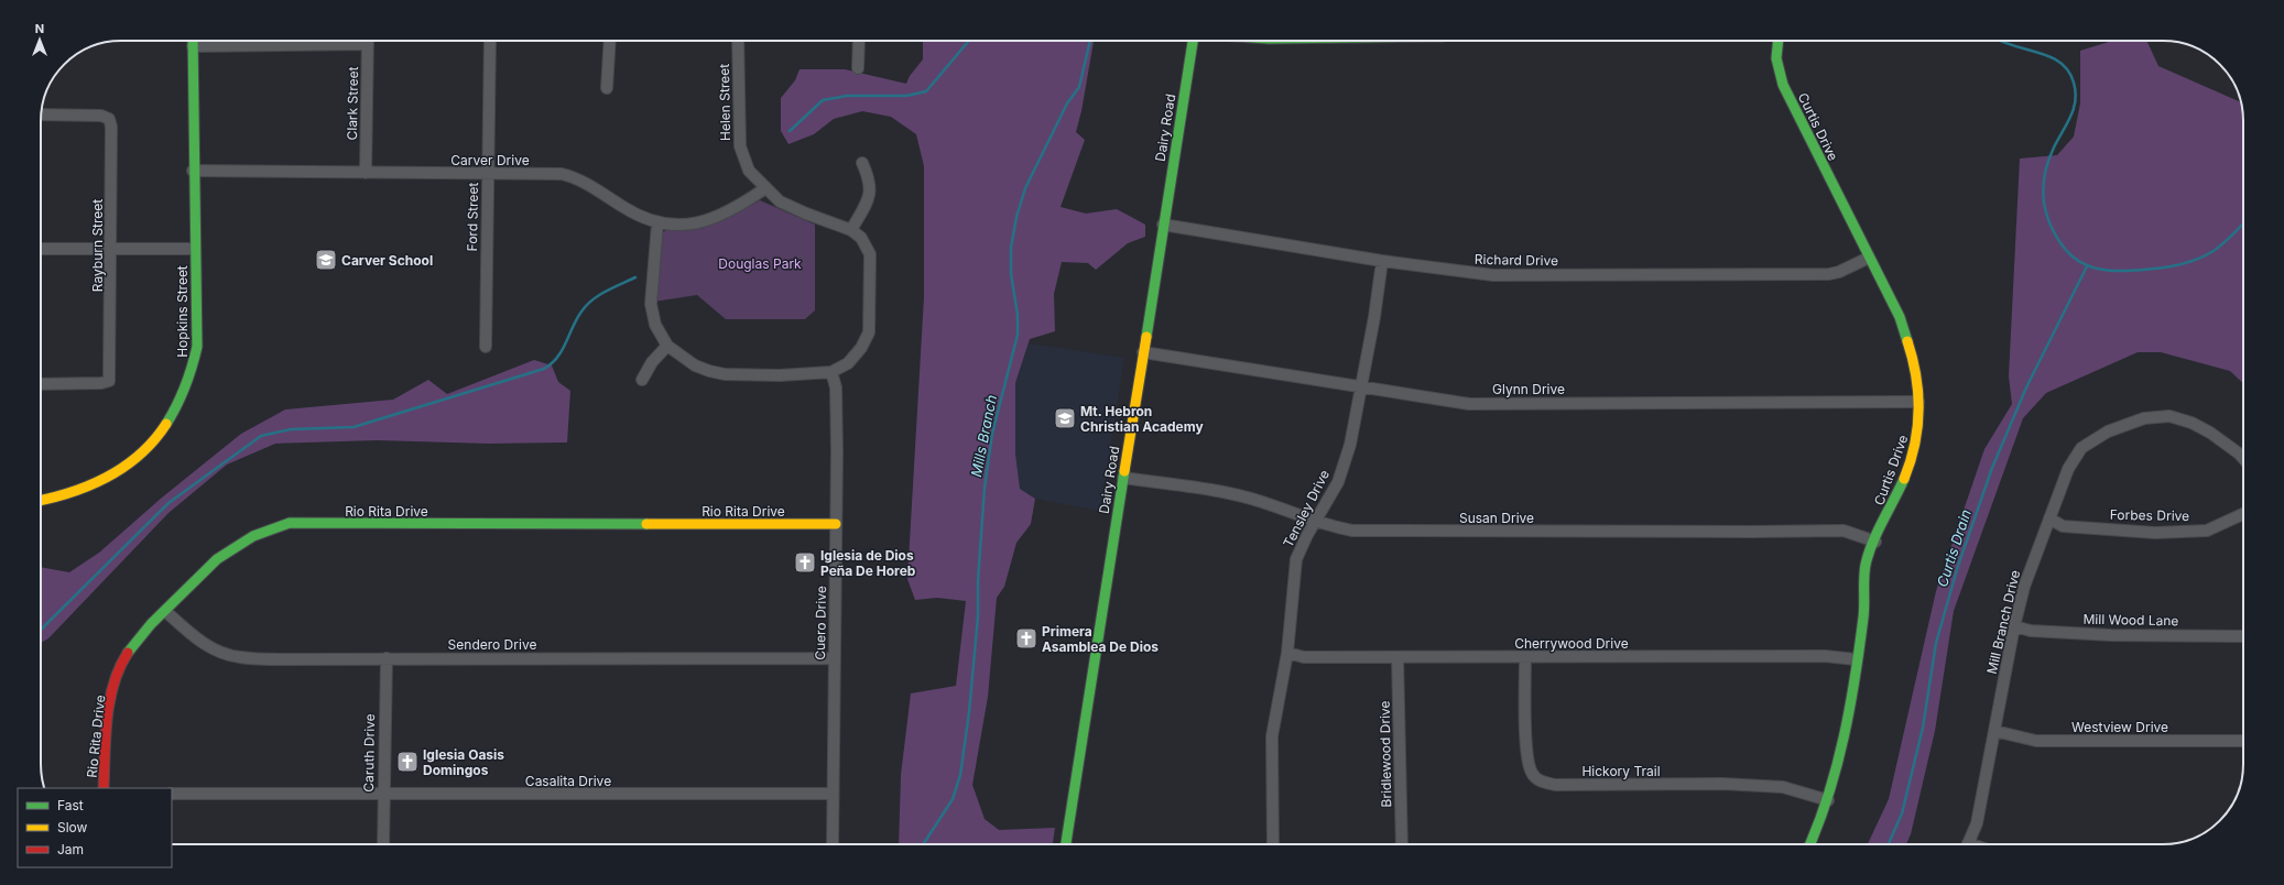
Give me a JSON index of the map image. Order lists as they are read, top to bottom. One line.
{"streets":{"street":["Helen Street","Clark Street","Curtis Drive","Dairy Road","Carver Drive","Ford Street","Rayburn Street","Richard Drive","Hopkins Street","Glynn Drive","Tensley Drive","Rio Rita Drive","Forbes Drive","Susan Drive","Mill Wood Lane","Mill Branch Drive","Cuero Drive","Cherrywood Drive","Sendero Drive","Westview Drive","Caruth Drive","Bridlewood Drive","Hickory Trail","Casalita Drive"]},"crossings":[["Helen Street","Carver Drive"],["Clark Street","Carver Drive"],["Curtis Drive","Richard Drive"],["Curtis Drive","Glynn Drive"],["Curtis Drive","Susan Drive"],["Curtis Drive","Cherrywood Drive"],["Curtis Drive","Hickory Trail"],["Dairy Road","Richard Drive"],["Dairy Road","Glynn Drive"],["Dairy Road","Susan Drive"],["Carver Drive","Ford Street"],["Carver Drive","Hopkins Street"],["Richard Drive","Tensley Drive"],["Glynn Drive","Tensley Drive"],["Tensley Drive","Susan Drive"],["Tensley Drive","Cherrywood Drive"],["Rio Rita Drive","Cuero Drive"],["Rio Rita Drive","Sendero Drive"],["Forbes Drive","Mill Branch Drive"],["Mill Wood Lane","Mill Branch Drive"],["Mill Branch Drive","Westview Drive"],["Cuero Drive","Sendero Drive"],["Cuero Drive","Casalita Drive"],["Cherrywood Drive","Bridlewood Drive"],["Cherrywood Drive","Hickory Trail"],["Sendero Drive","Caruth Drive"],["Caruth Drive","Casalita Drive"]],"water":["Mills Branch","Curtis Drain"],"parks":["Douglas Park"],"places":{"school or university":["Carver School","Mt. Hebron Christian Academy"],"church":["Iglesia de Dios Peña De Horeb","Primera Asamblea De Dios","Iglesia Oasis Domingos"]},"legend":["Fast","Slow","Jam"],"north":"top"}
